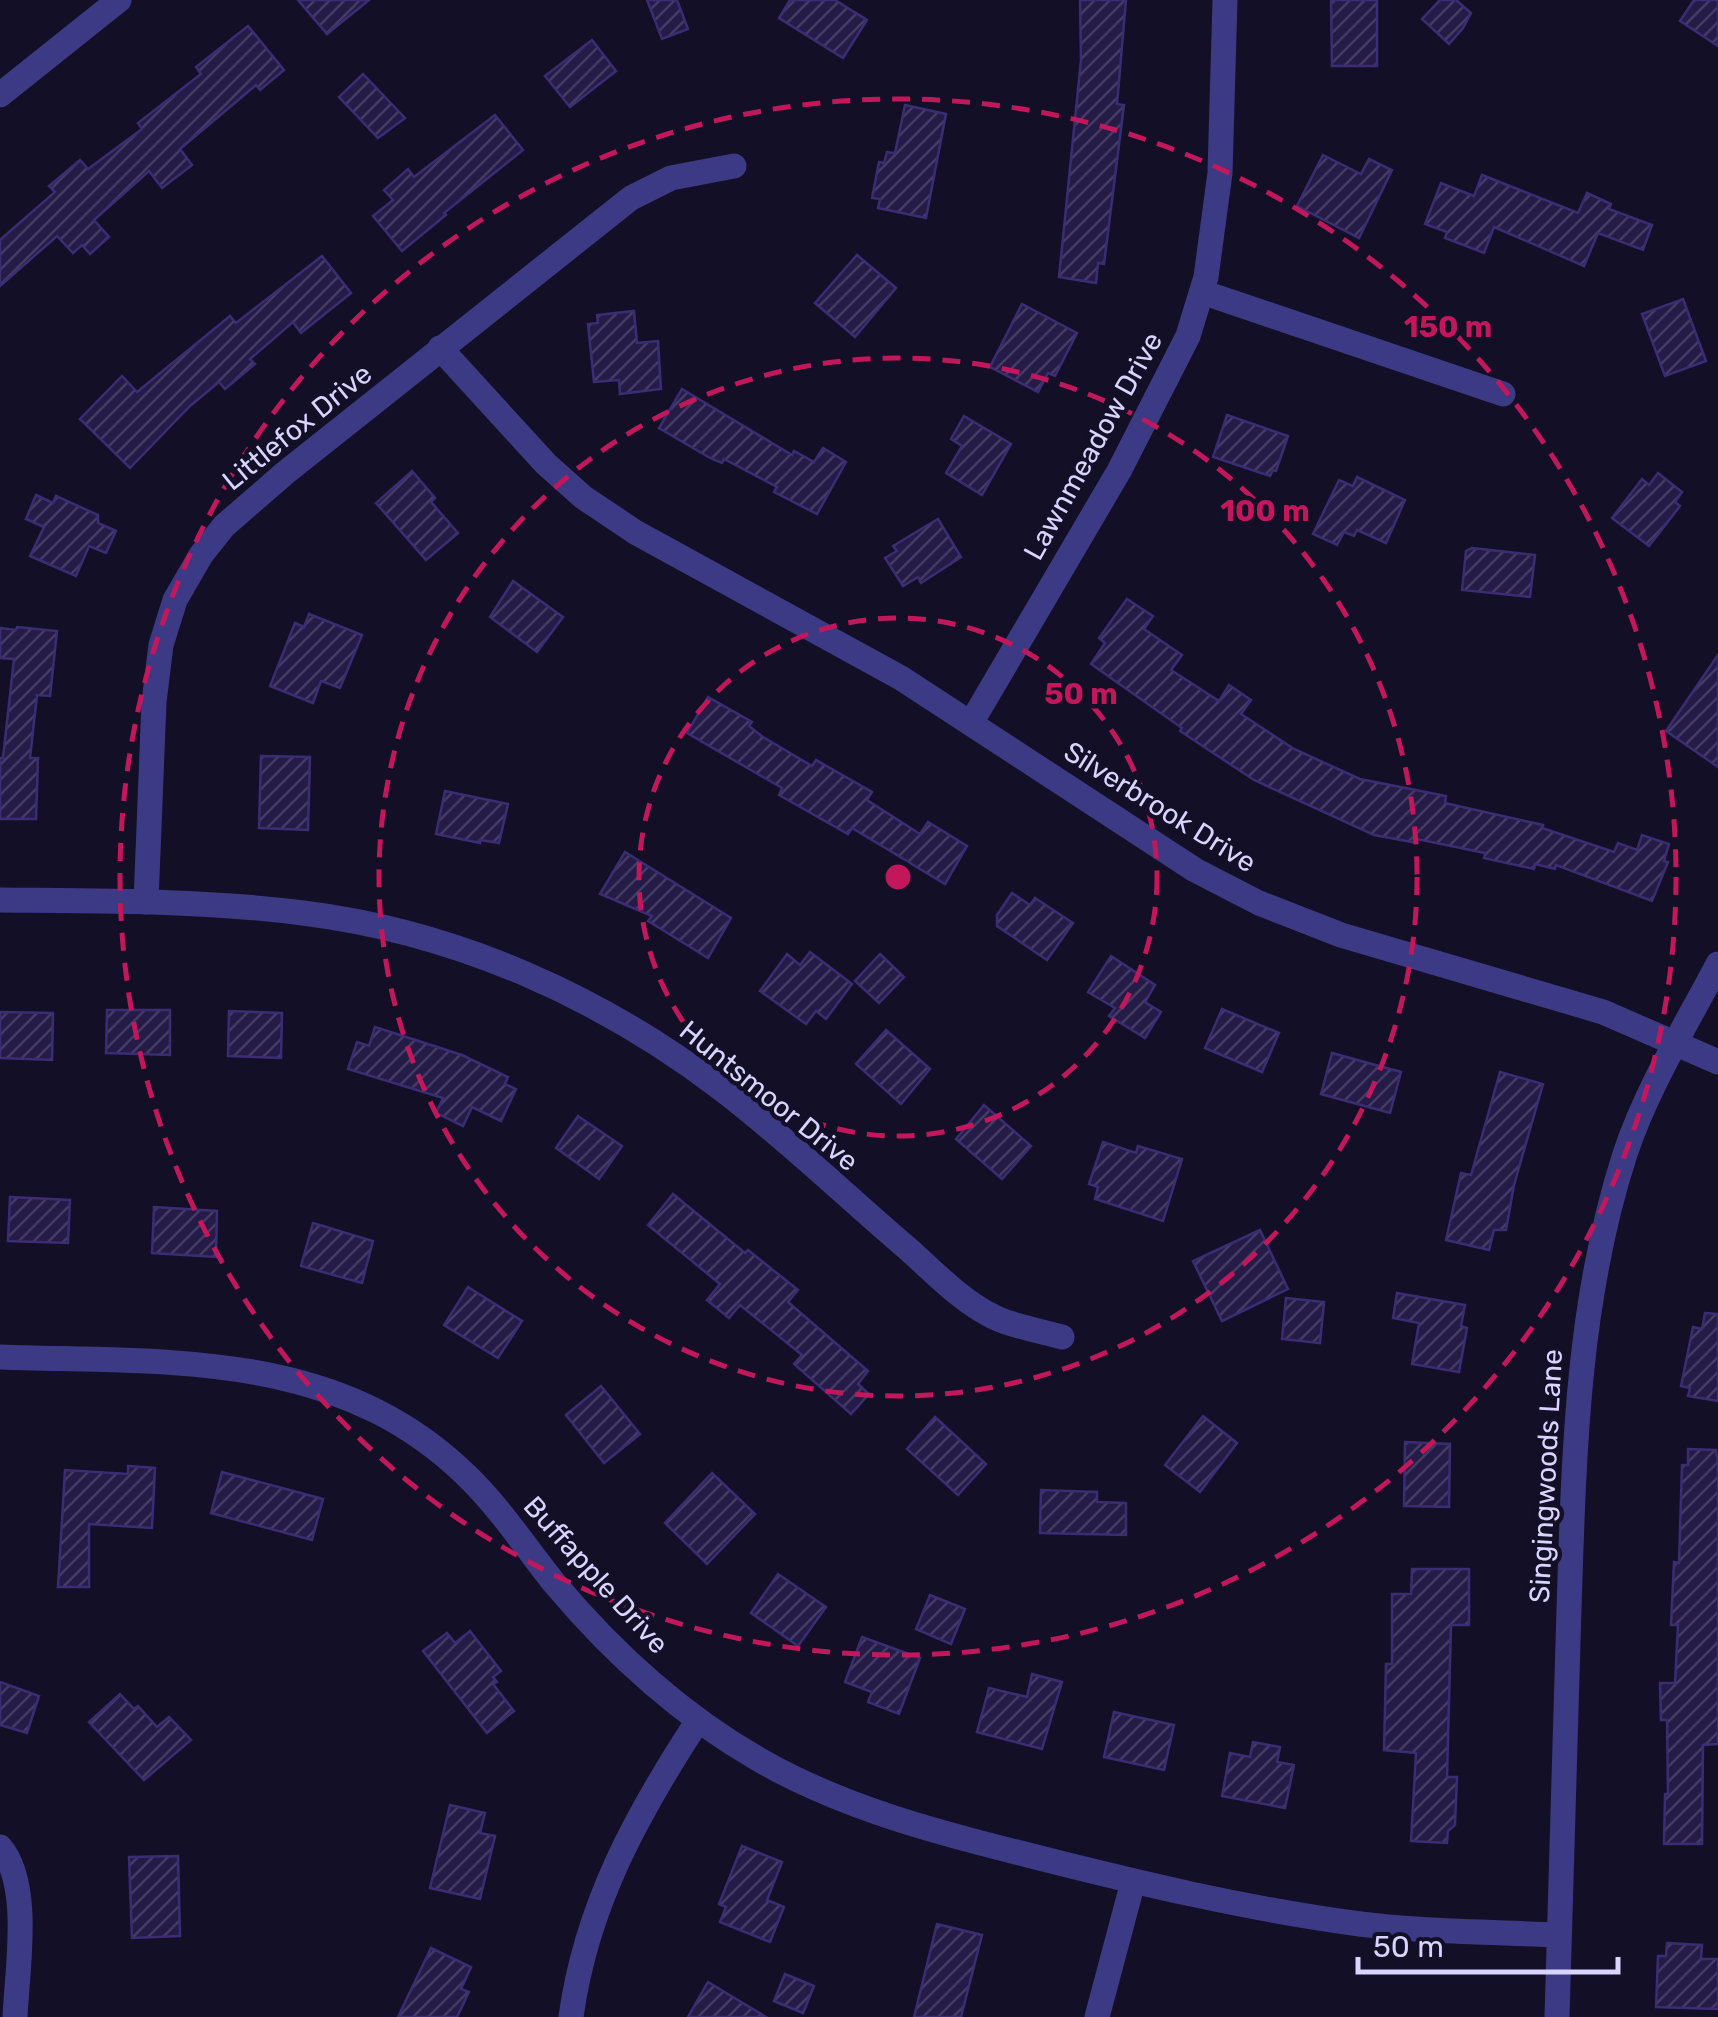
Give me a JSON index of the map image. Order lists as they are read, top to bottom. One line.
{"streets":{"street":["Littlefox Drive","Lawnmeadow Drive","Silverbrook Drive","Huntsmoor Drive","Singingwoods Lane","Buffapple Drive"]},"crossings":[["Littlefox Drive","Silverbrook Drive"],["Littlefox Drive","Huntsmoor Drive"],["Lawnmeadow Drive","Silverbrook Drive"],["Silverbrook Drive","Singingwoods Lane"],["Singingwoods Lane","Buffapple Drive"]],"scale_bar":"50 m","rings":["150 m","100 m","50 m"]}
